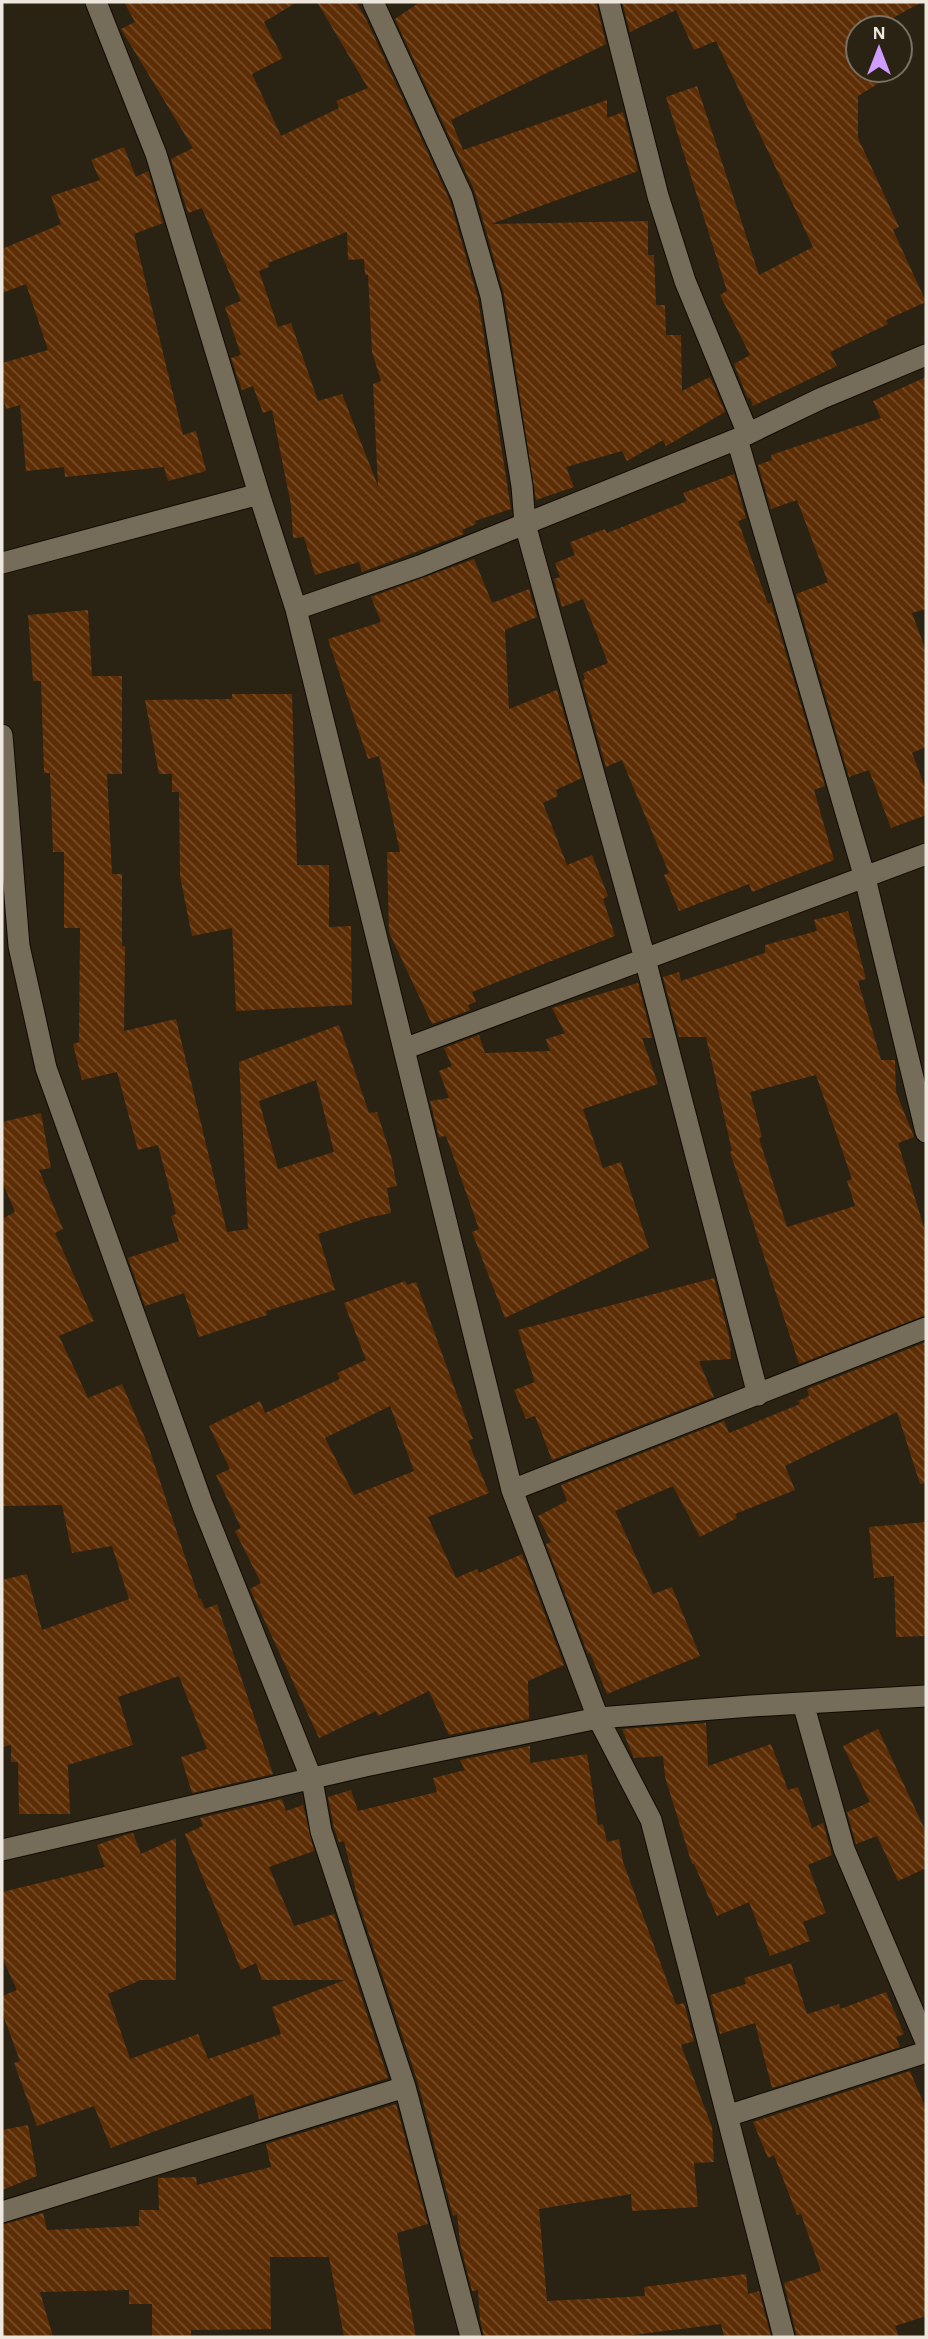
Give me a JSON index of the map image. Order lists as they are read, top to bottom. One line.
{"north":"top"}
